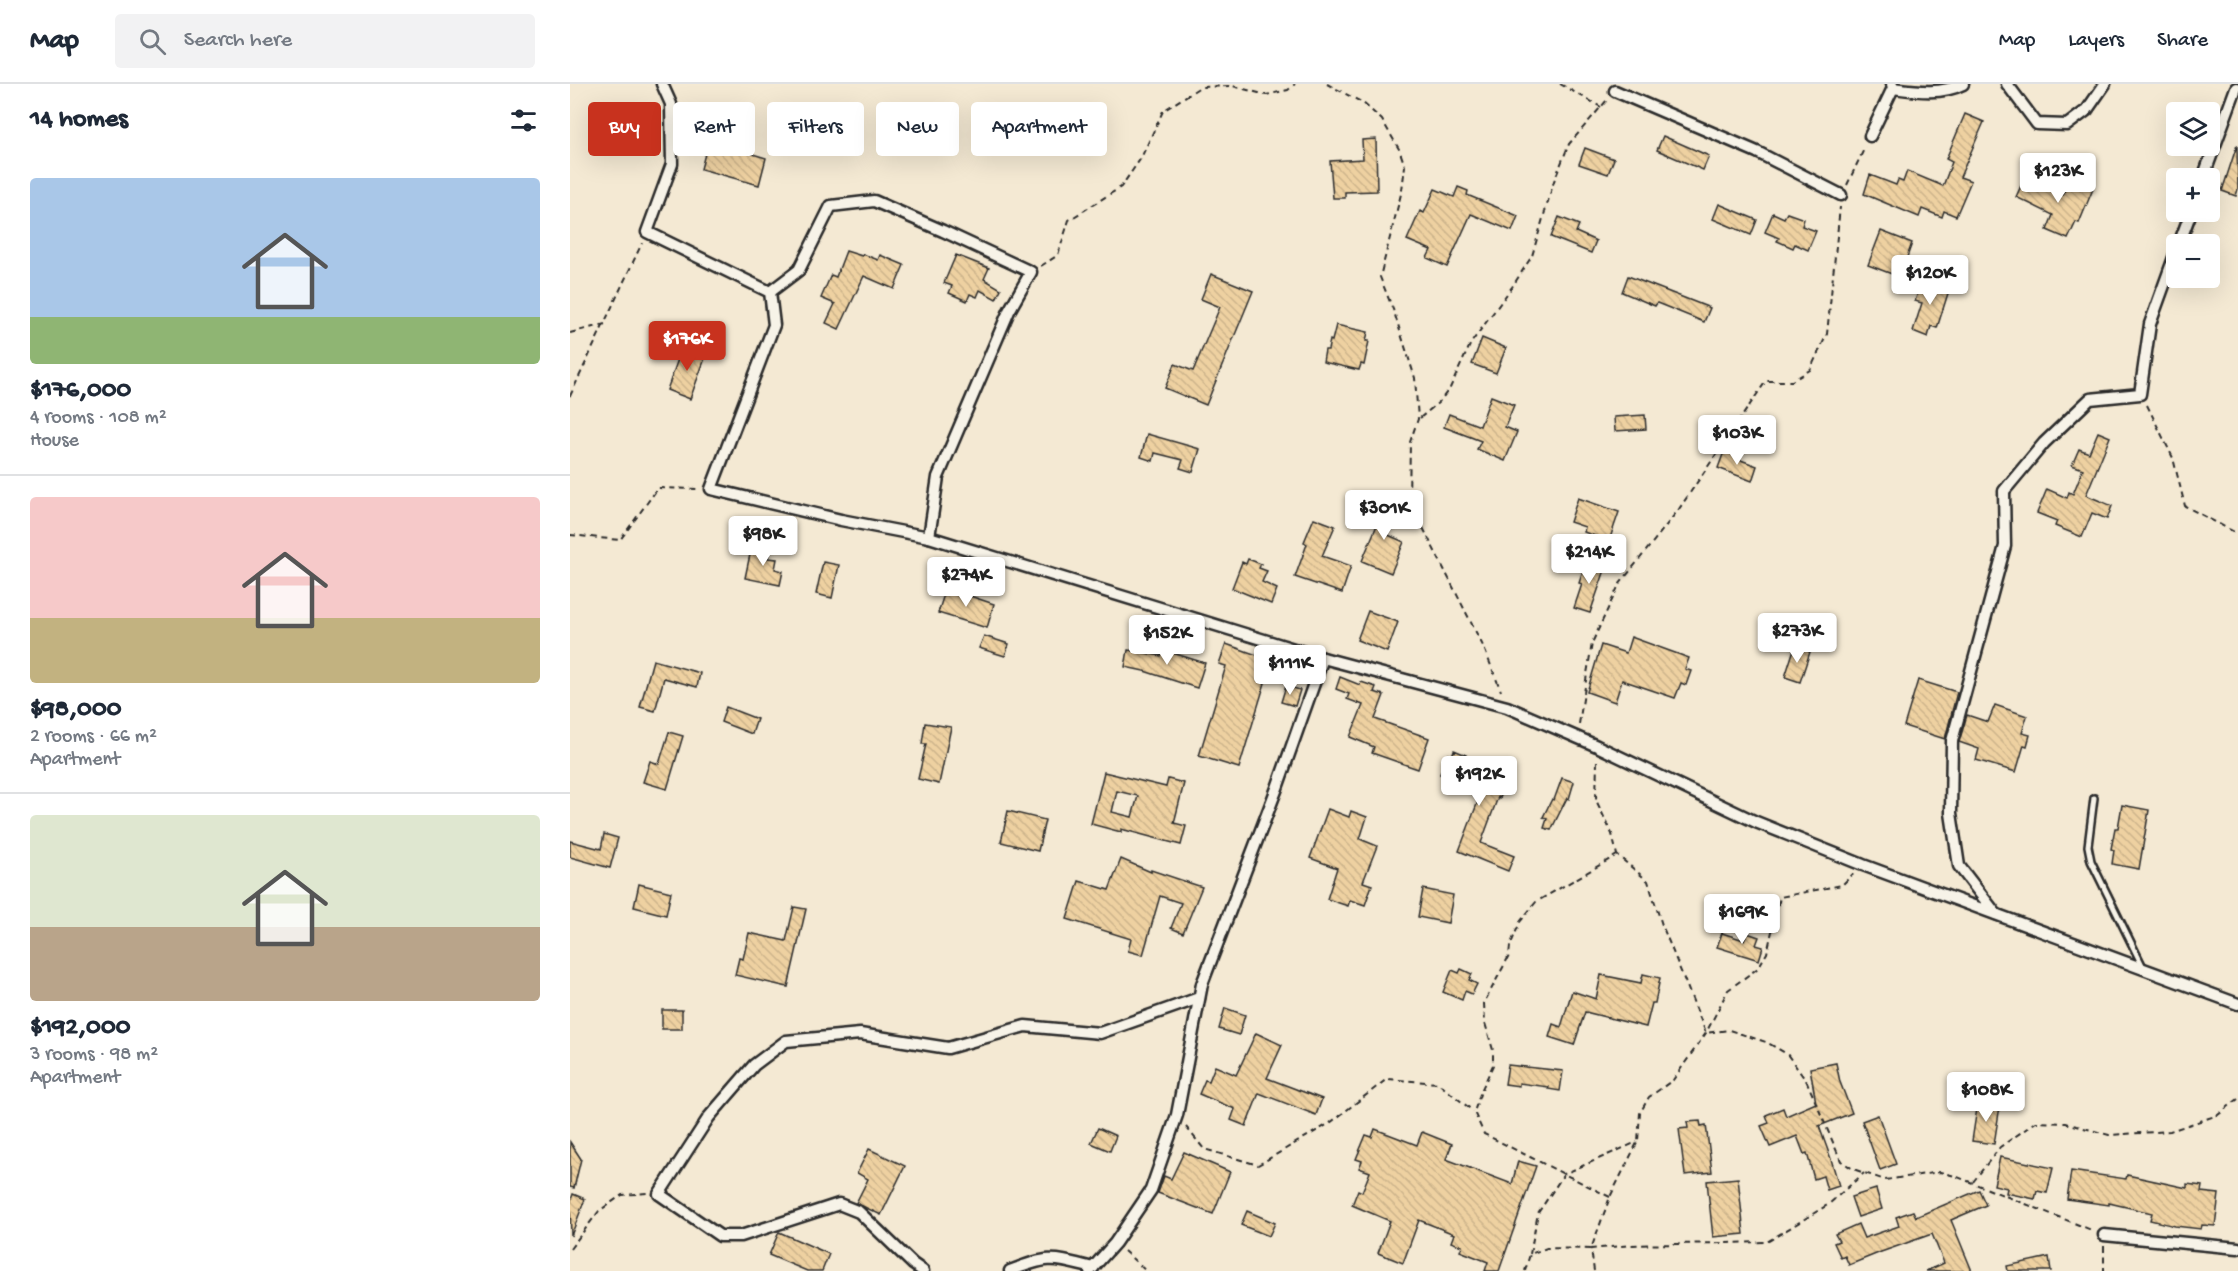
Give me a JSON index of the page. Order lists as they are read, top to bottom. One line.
{"page":{"header":"Map","search":"Search here","nav":["Map","Layers","Share"],"heading":"14 homes","map_buttons":["+","−"],"chip":["Buy","Rent","Filters","New","Apartment"],"price":["$123K","$120K","$176K","$103K","$301K","$98K","$214K","$274K","$273K","$152K","$111K","$192K","$169K","$108K"],"list":[{"name":"$176,000","note":"4 rooms · 108 m² · House"},{"name":"$98,000","note":"2 rooms · 66 m² · Apartment"},{"name":"$192,000","note":"3 rooms · 98 m² · Apartment"}]}}
